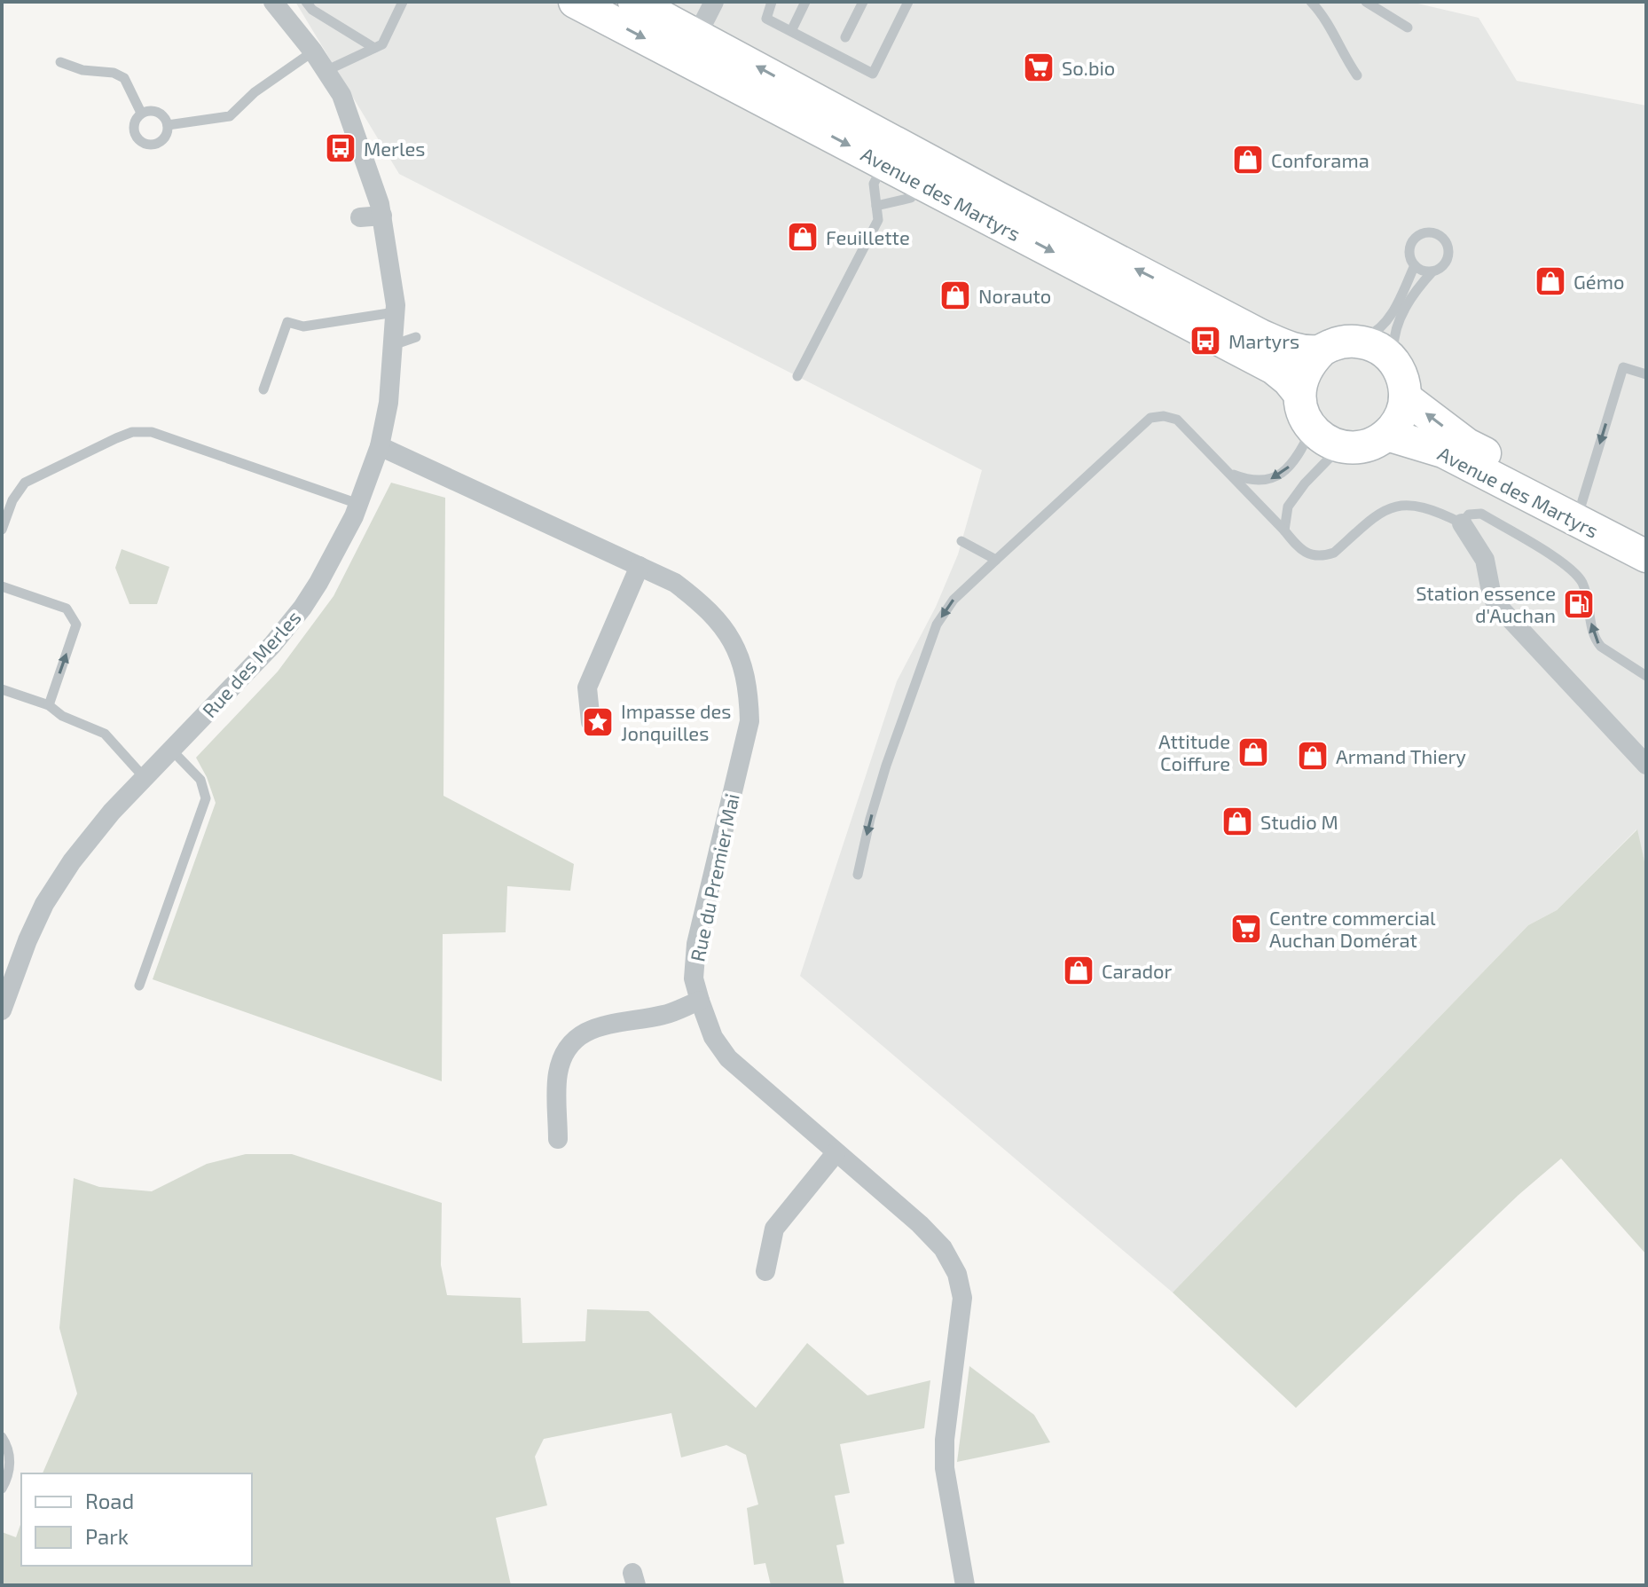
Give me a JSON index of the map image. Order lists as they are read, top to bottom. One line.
{"streets":{"main road":["Avenue des Martyrs"],"street":["Rue des Merles","Rue du Premier Mai"]},"crossings":[["Rue des Merles","Rue du Premier Mai"]],"places":{"supermarket":["So.bio","Centre commercial Auchan Domérat"],"bus stop":["Merles","Martyrs"],"shop":["Conforama","Feuillette","Gémo","Norauto","Attitude Coiffure","Armand Thiery","Studio M","Carador"],"fuel station":["Station essence d'Auchan"],"place":["Impasse des Jonquilles"]},"legend":["Road","Park"]}
